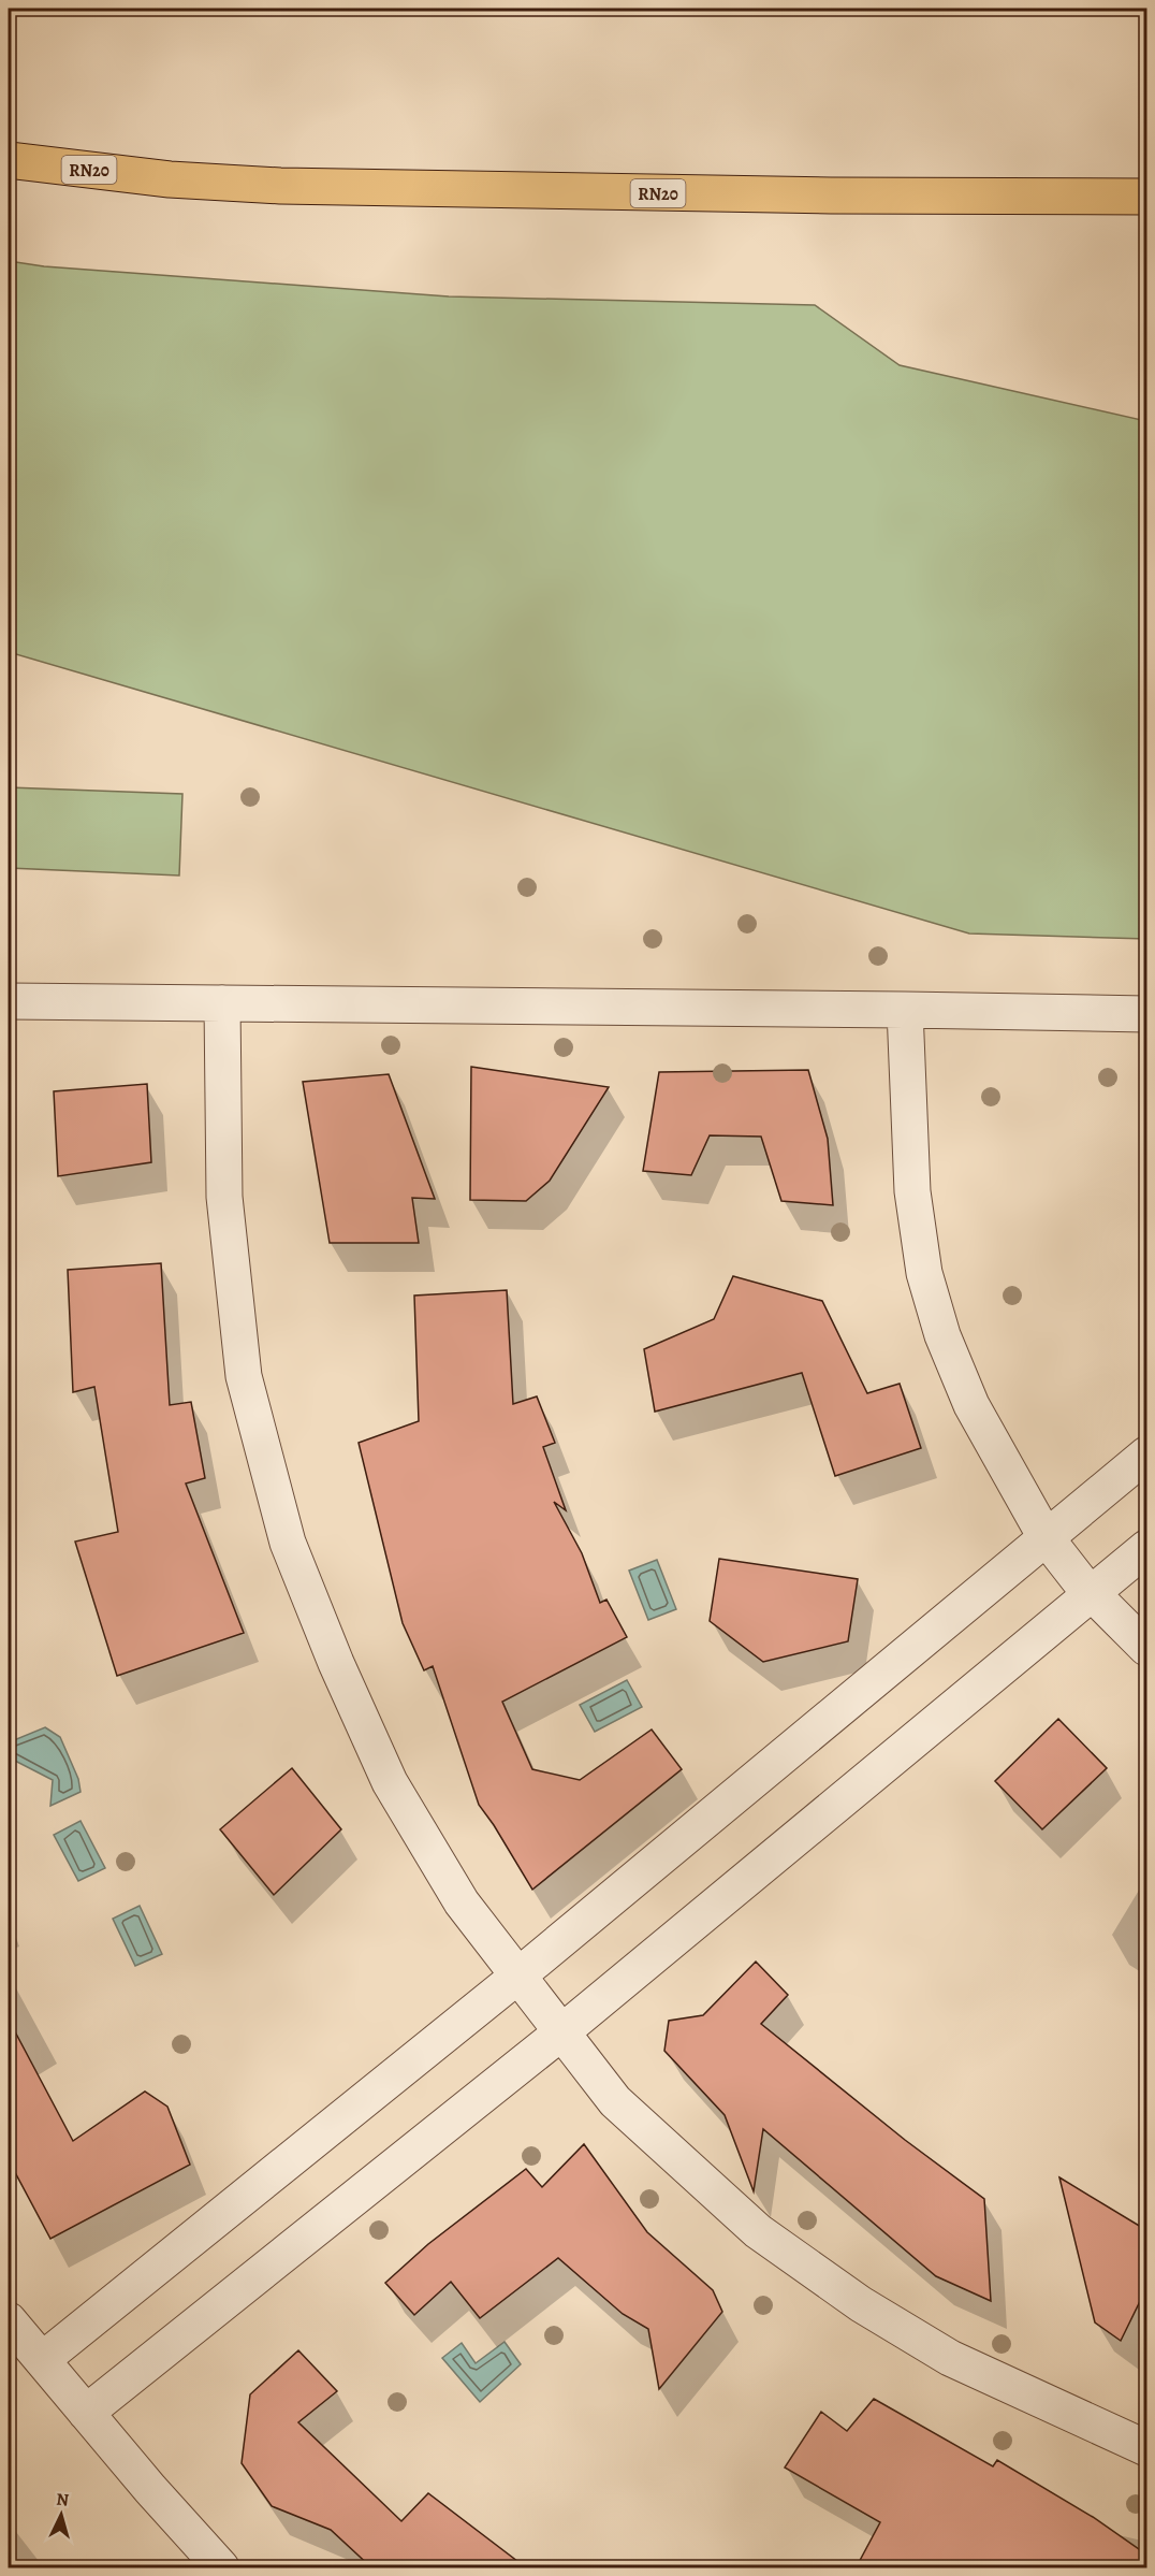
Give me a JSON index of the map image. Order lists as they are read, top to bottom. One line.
{"streets":{"highway":["RN20"]},"north":"top"}
